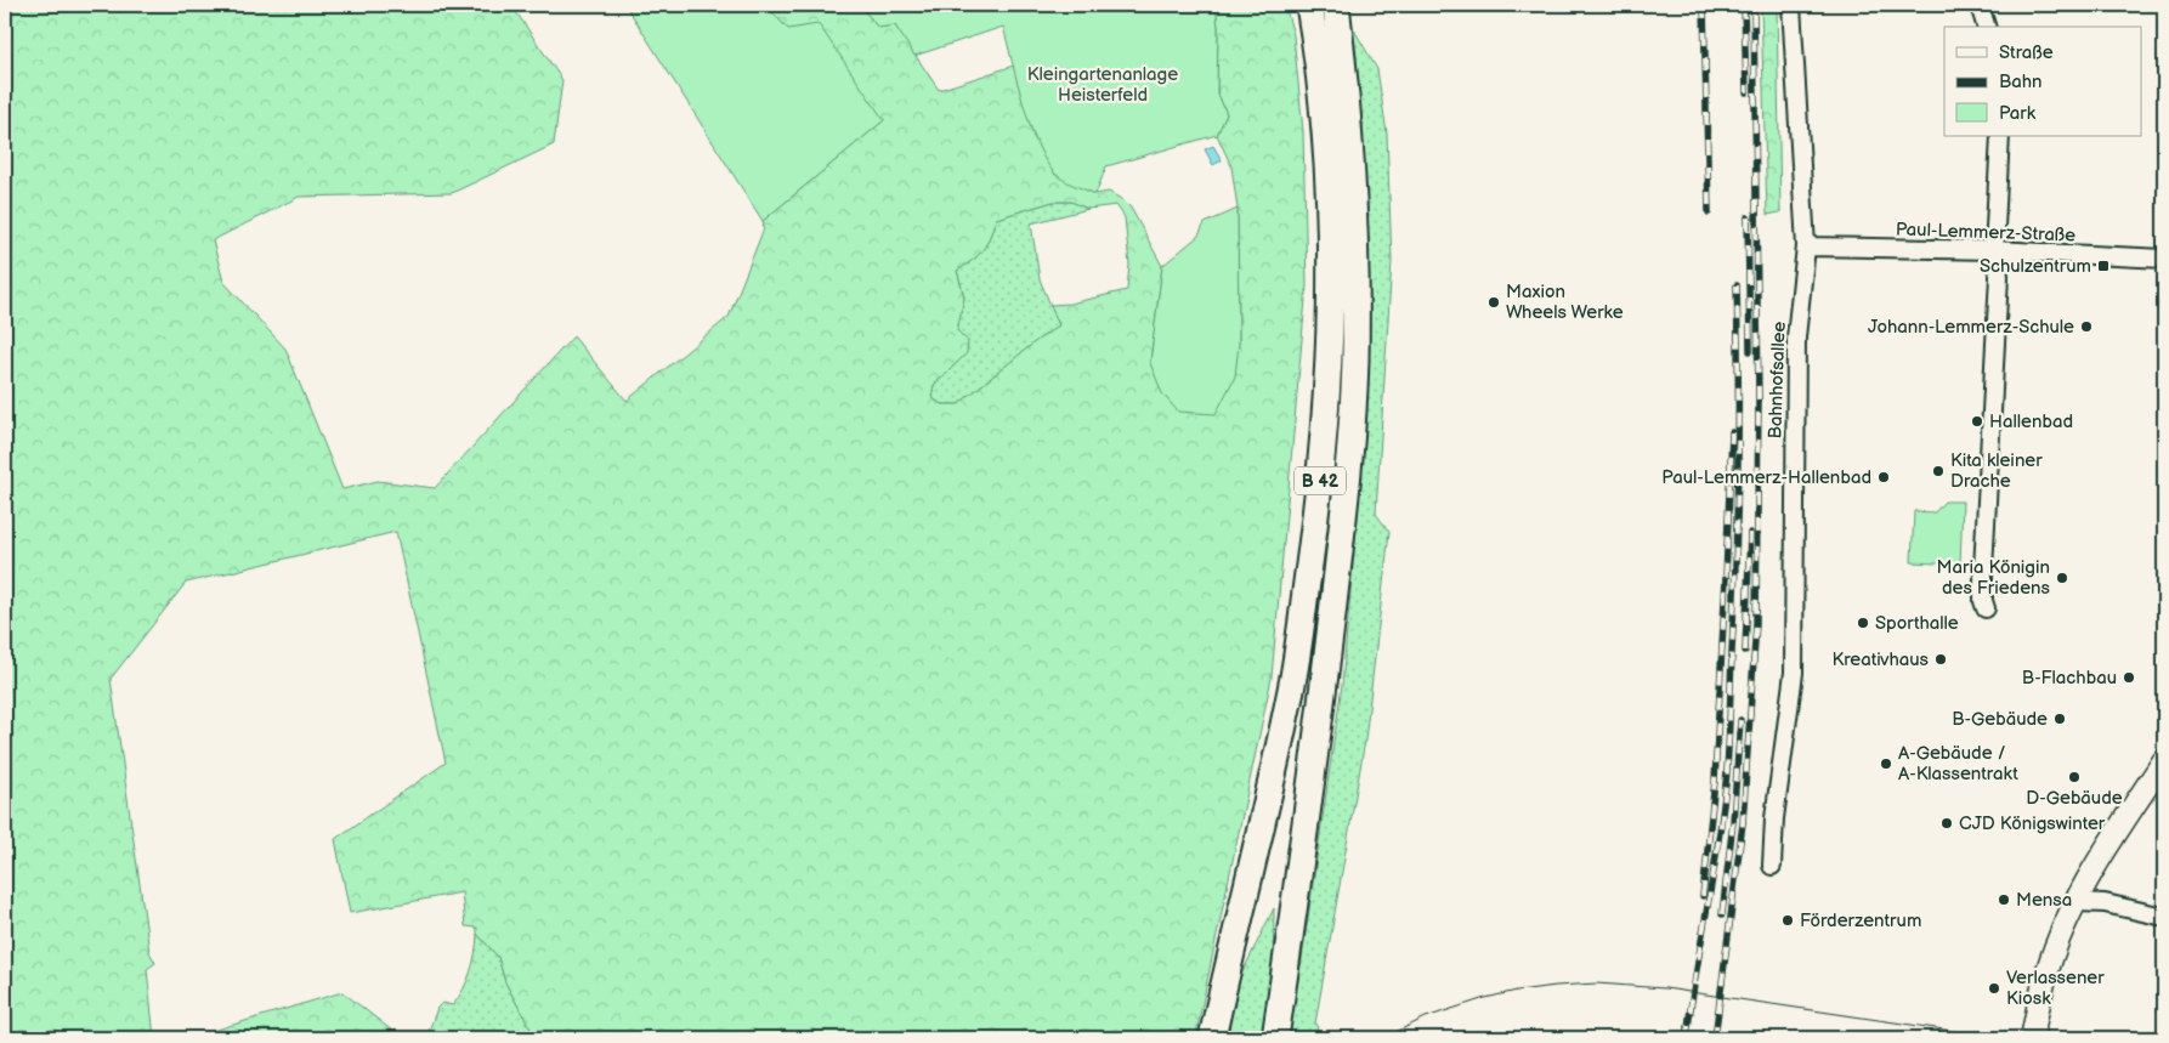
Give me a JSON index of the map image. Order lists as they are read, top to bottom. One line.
{"streets":{"highway":["B 42"],"street":["Paul-Lemmerz-Straße","Bahnhofsallee"]},"crossings":[["Paul-Lemmerz-Straße","Bahnhofsallee"]],"parks":["Kleingartenanlage Heisterfeld"],"places":{"transit":["Schulzentrum"],"other":["Maxion Wheels Werke","Johann-Lemmerz-Schule","Hallenbad","Kita kleiner Drache","Paul-Lemmerz-Hallenbad","Maria Königin des Friedens","Sporthalle","Kreativhaus","B-Flachbau","B-Gebäude","A-Gebäude / A-Klassentrakt","D-Gebäude","CJD Königswinter","Mensa","Förderzentrum","Verlassener Kiosk"]},"legend":["Straße","Bahn","Park"]}
